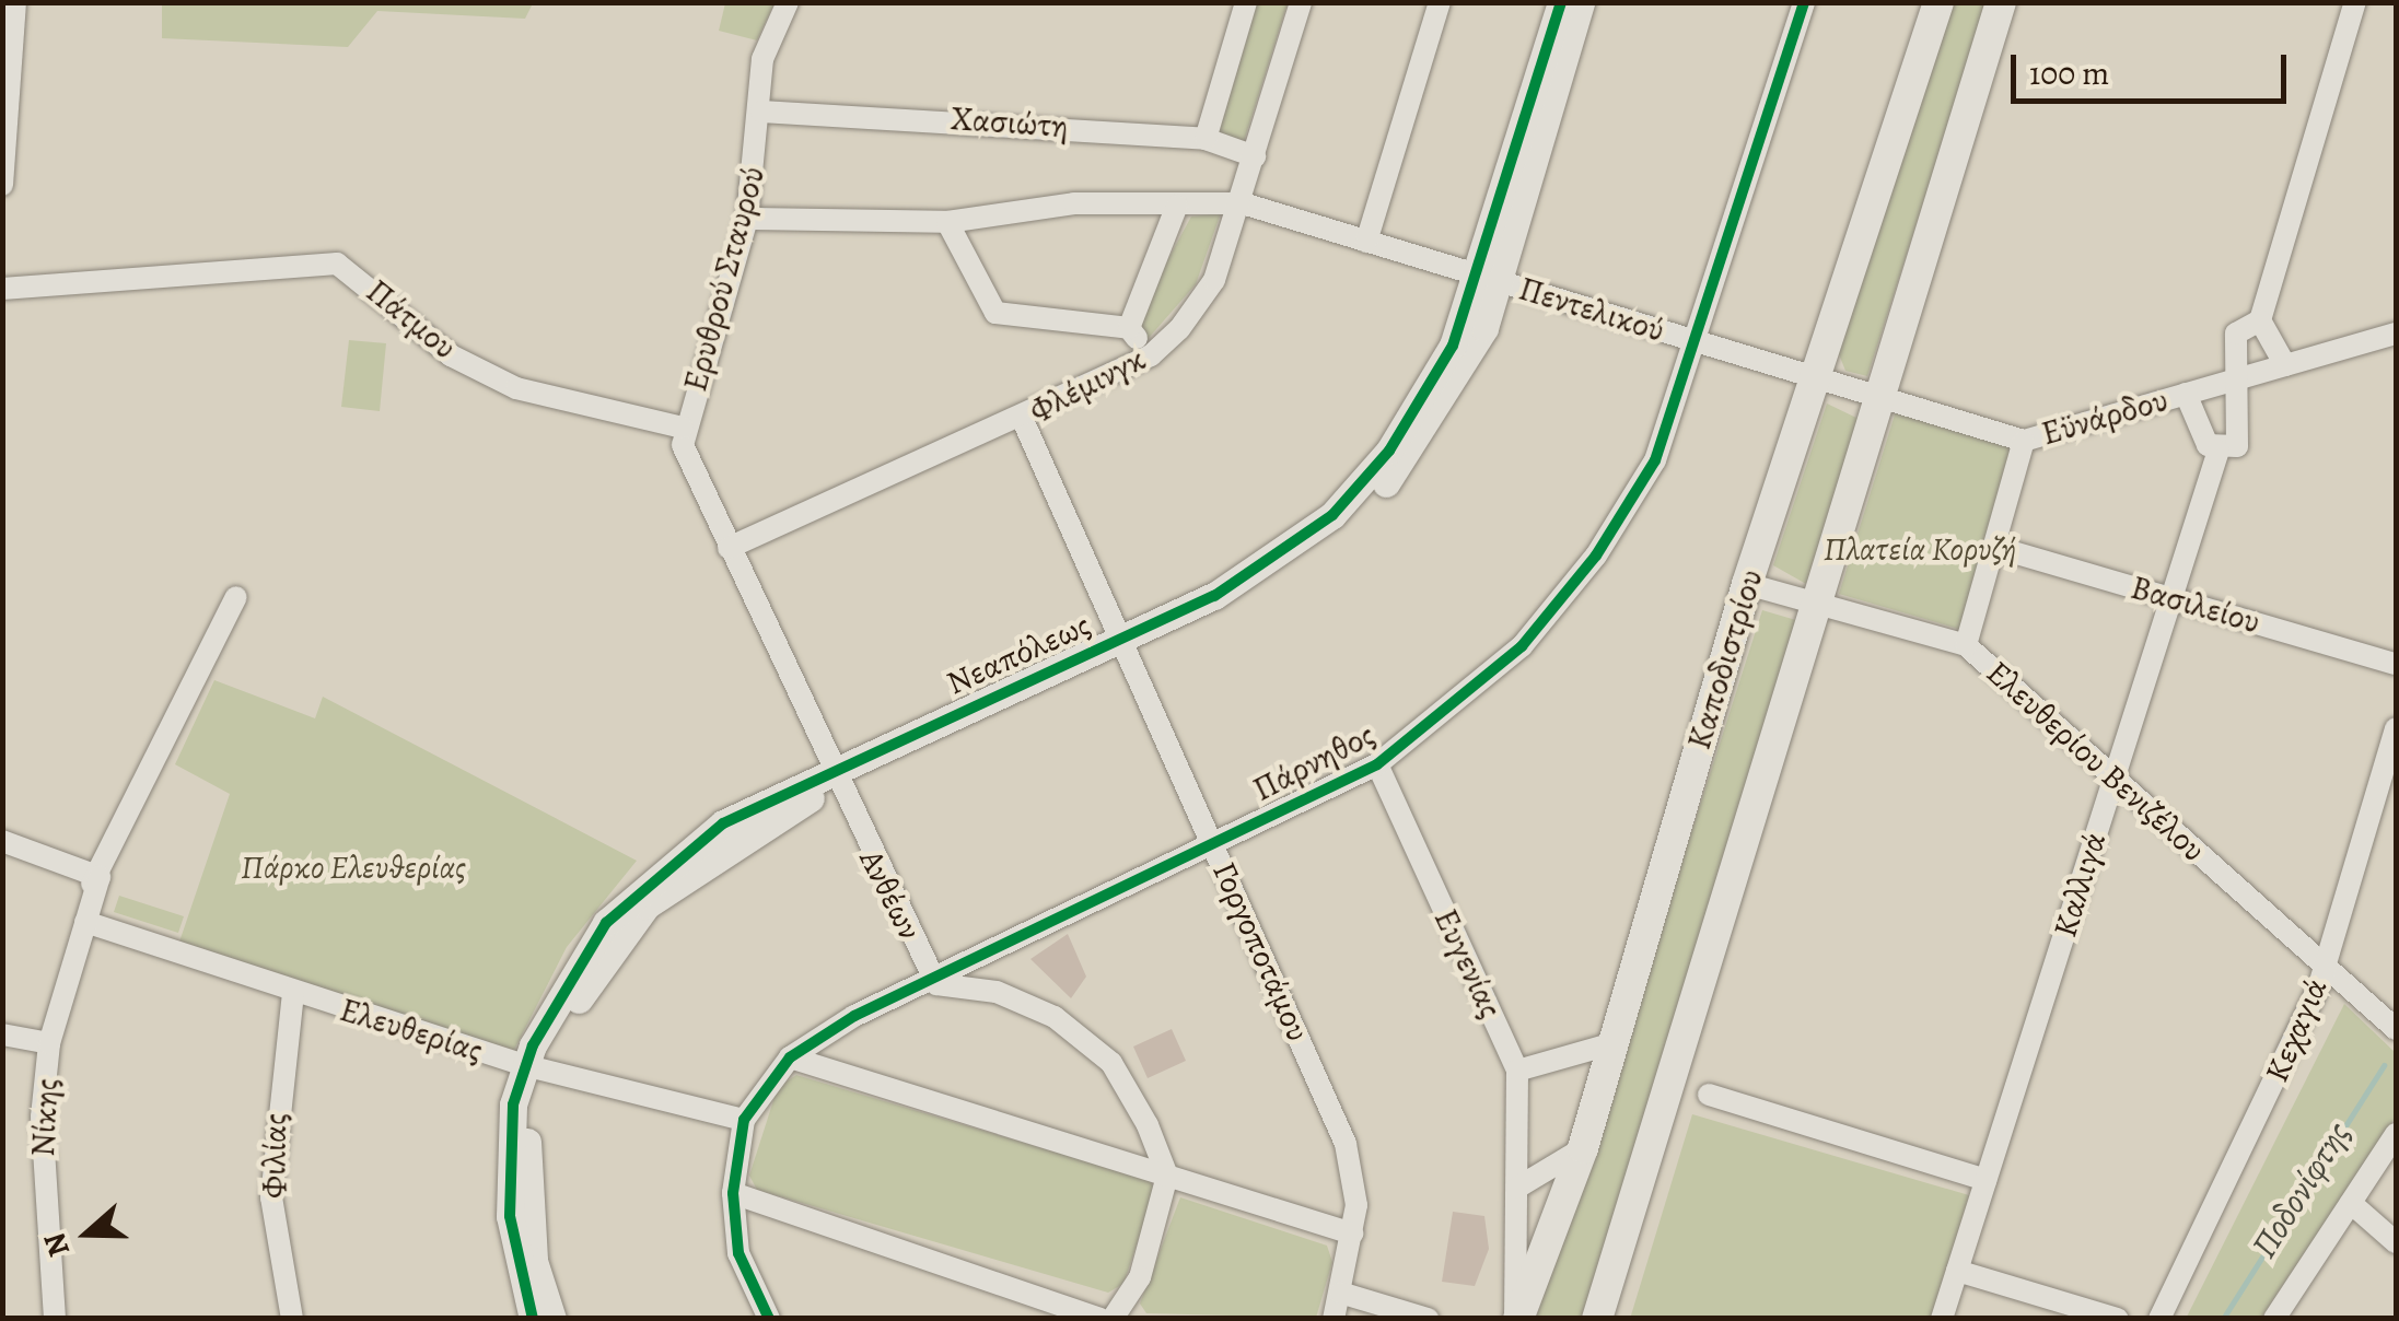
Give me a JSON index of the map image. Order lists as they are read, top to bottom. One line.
{"streets":{"main road":["Καποδιστρίου"],"street":["Χασιώτη","Ερυθρού Σταυρού","Πεντελικού","Πάτμου","Φλέμινγκ","Εϋνάρδου","Βασιλείου","Νεαπόλεως","Ελευθερίου Βενιζέλου","Πάρνηθος","Καλλιγά","Ανθέων","Γοργοποτάμου","Ευγενίας","Ελευθερίας","Κεχαγιά","Νίκης","Φιλίας"]},"crossings":[["Χασιώτη","Ερυθρού Σταυρού"],["Χασιώτη","Φλέμινγκ"],["Ερυθρού Σταυρού","Πεντελικού"],["Ερυθρού Σταυρού","Πάτμου"],["Ερυθρού Σταυρού","Ανθέων"],["Πεντελικού","Φλέμινγκ"],["Πεντελικού","Εϋνάρδου"],["Πεντελικού","Νεαπόλεως"],["Πεντελικού","Καποδιστρίου"],["Πεντελικού","Πάρνηθος"],["Πάτμου","Ανθέων"],["Φλέμινγκ","Ανθέων"],["Φλέμινγκ","Γοργοποτάμου"],["Εϋνάρδου","Καποδιστρίου"],["Εϋνάρδου","Καλλιγά"],["Βασιλείου","Καλλιγά"],["Νεαπόλεως","Ανθέων"],["Νεαπόλεως","Γοργοποτάμου"],["Νεαπόλεως","Ελευθερίας"],["Καποδιστρίου","Ελευθερίου Βενιζέλου"],["Ελευθερίου Βενιζέλου","Καλλιγά"],["Ελευθερίου Βενιζέλου","Κεχαγιά"],["Πάρνηθος","Ανθέων"],["Πάρνηθος","Γοργοποτάμου"],["Πάρνηθος","Ευγενίας"],["Πάρνηθος","Ελευθερίας"],["Ελευθερίας","Νίκης"],["Ελευθερίας","Φιλίας"]],"water":["Ποδονίφτης"],"parks":["Πλατεία Κορυζή","Πάρκο Ελευθερίας"],"scale_bar":"100 m","north":"left"}
